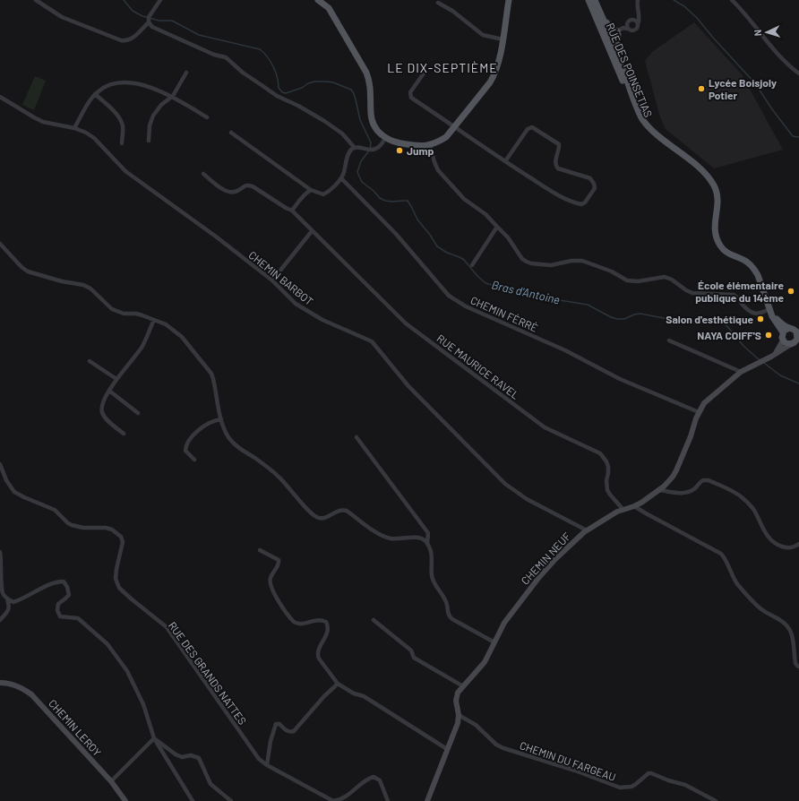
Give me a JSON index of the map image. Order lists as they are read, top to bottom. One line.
{"streets":{"main road":["RUE DES POINSETIAS","CHEMIN NEUF","CHEMIN LEROY"],"street":["CHEMIN BARBOT","CHEMIN FÈRRÈ","RUE MAURICE RAVEL","RUE DES GRANDS NATTES","CHEMIN DU FARGEAU"]},"crossings":[["RUE DES POINSETIAS","CHEMIN NEUF"],["CHEMIN BARBOT","CHEMIN NEUF"],["CHEMIN FÈRRÈ","CHEMIN NEUF"],["RUE MAURICE RAVEL","CHEMIN NEUF"],["CHEMIN NEUF","CHEMIN DU FARGEAU"]],"districts":["LE DIX-SEPTIÈME"],"water":["Bras d'Antoine"],"places":["Lycée Boisjoly Potier","Jump","École élémentaire publique du 14ème","Salon d'esthétique","NAYA COIFF'S"],"north":"left"}
